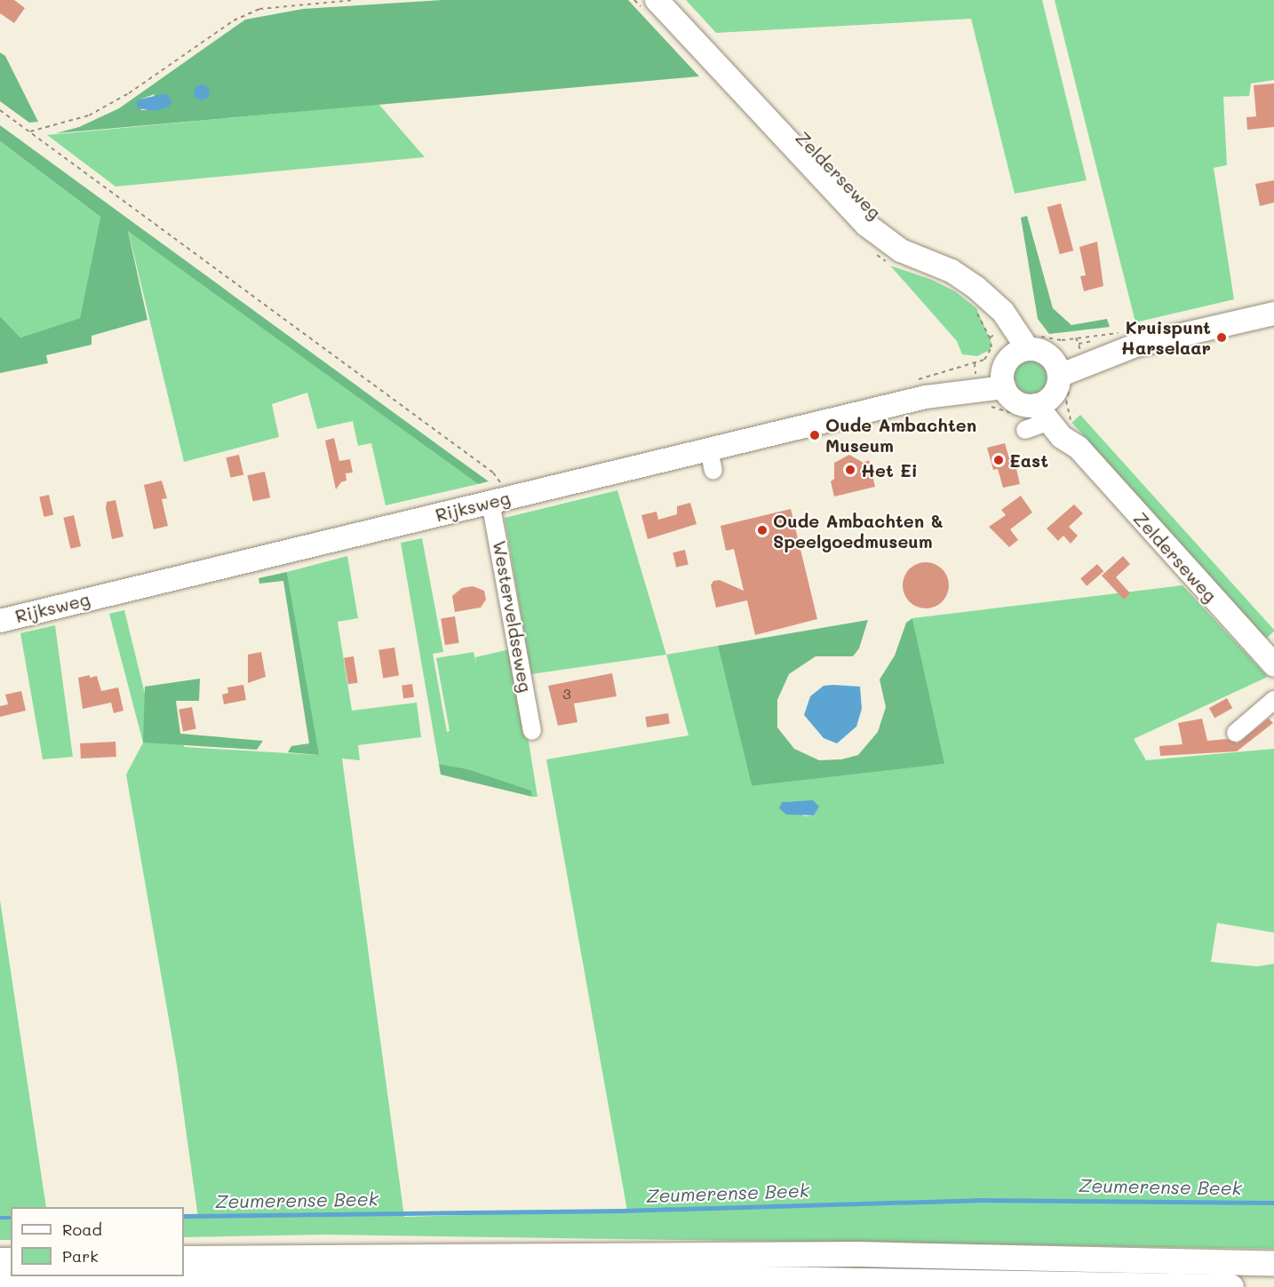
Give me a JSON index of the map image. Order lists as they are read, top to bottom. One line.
{"streets":{"main road":["Zelderseweg","Rijksweg"],"street":["Westerveldseweg"]},"crossings":[["Zelderseweg","Rijksweg"],["Rijksweg","Westerveldseweg"]],"water":["Zeumerense Beek"],"places":["Kruispunt Harselaar","Oude Ambachten Museum","East","Het Ei","Oude Ambachten & Speelgoedmuseum"],"house_numbers":["3"],"legend":["Road","Park"]}
